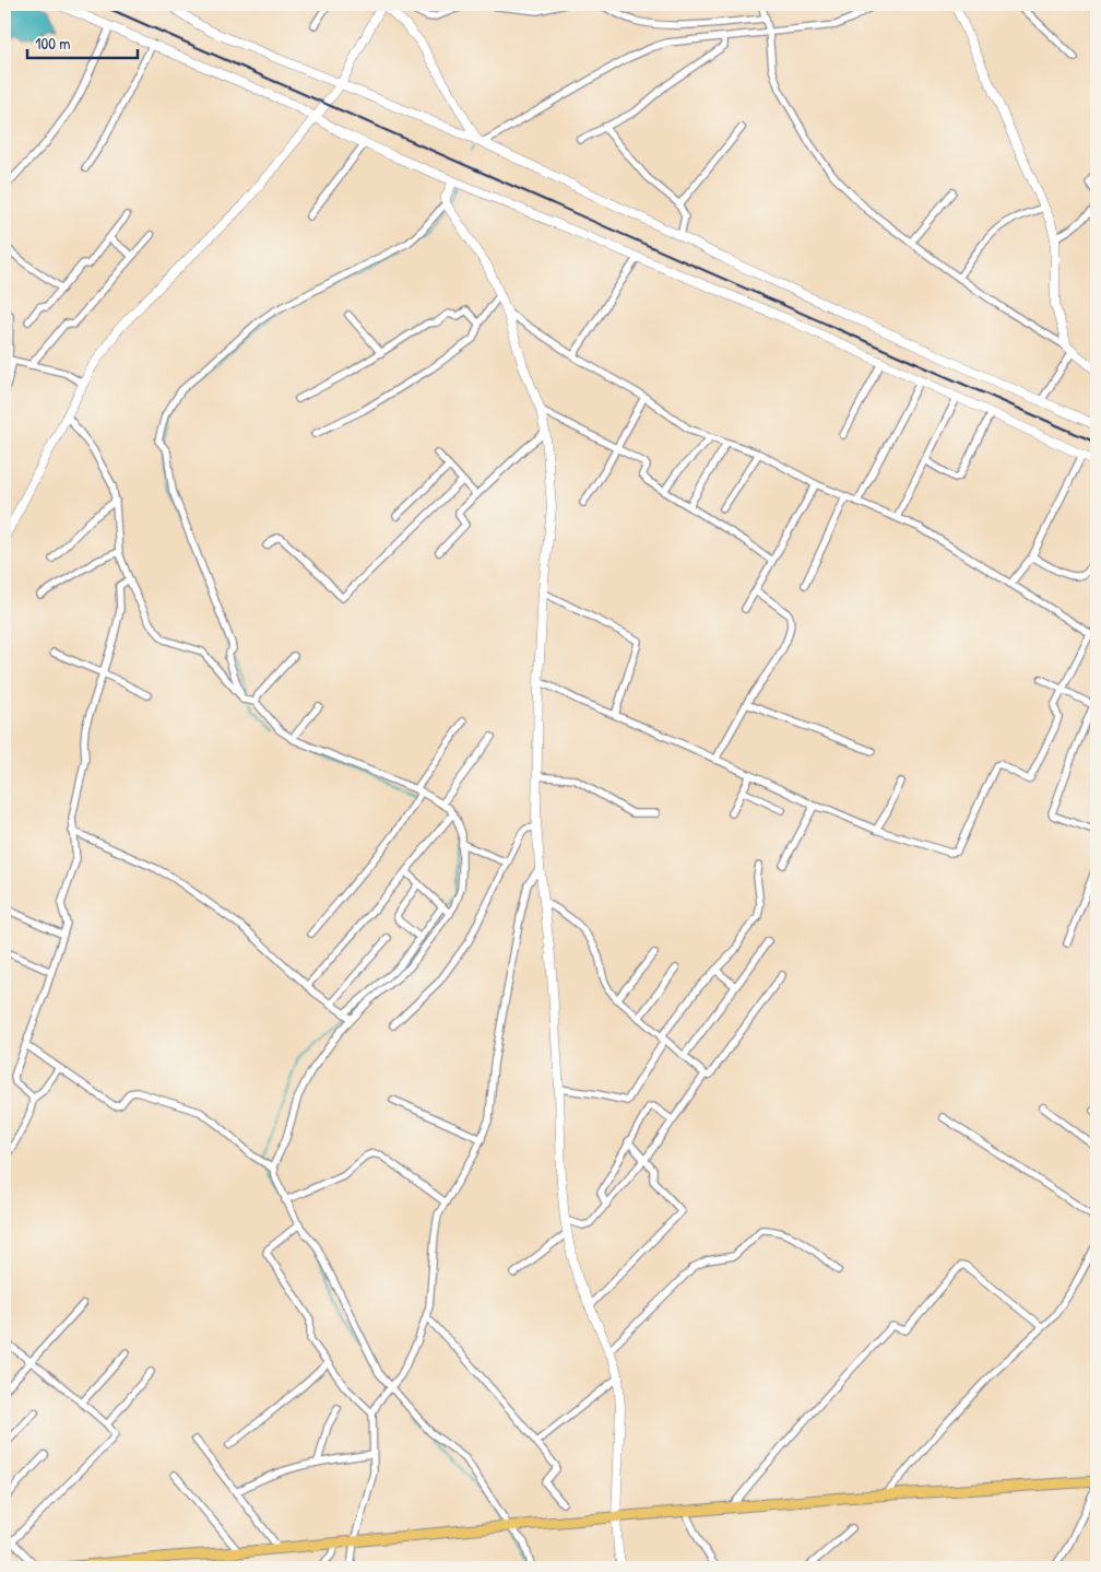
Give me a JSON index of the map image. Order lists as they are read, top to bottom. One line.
{"scale_bar":"100 m"}
